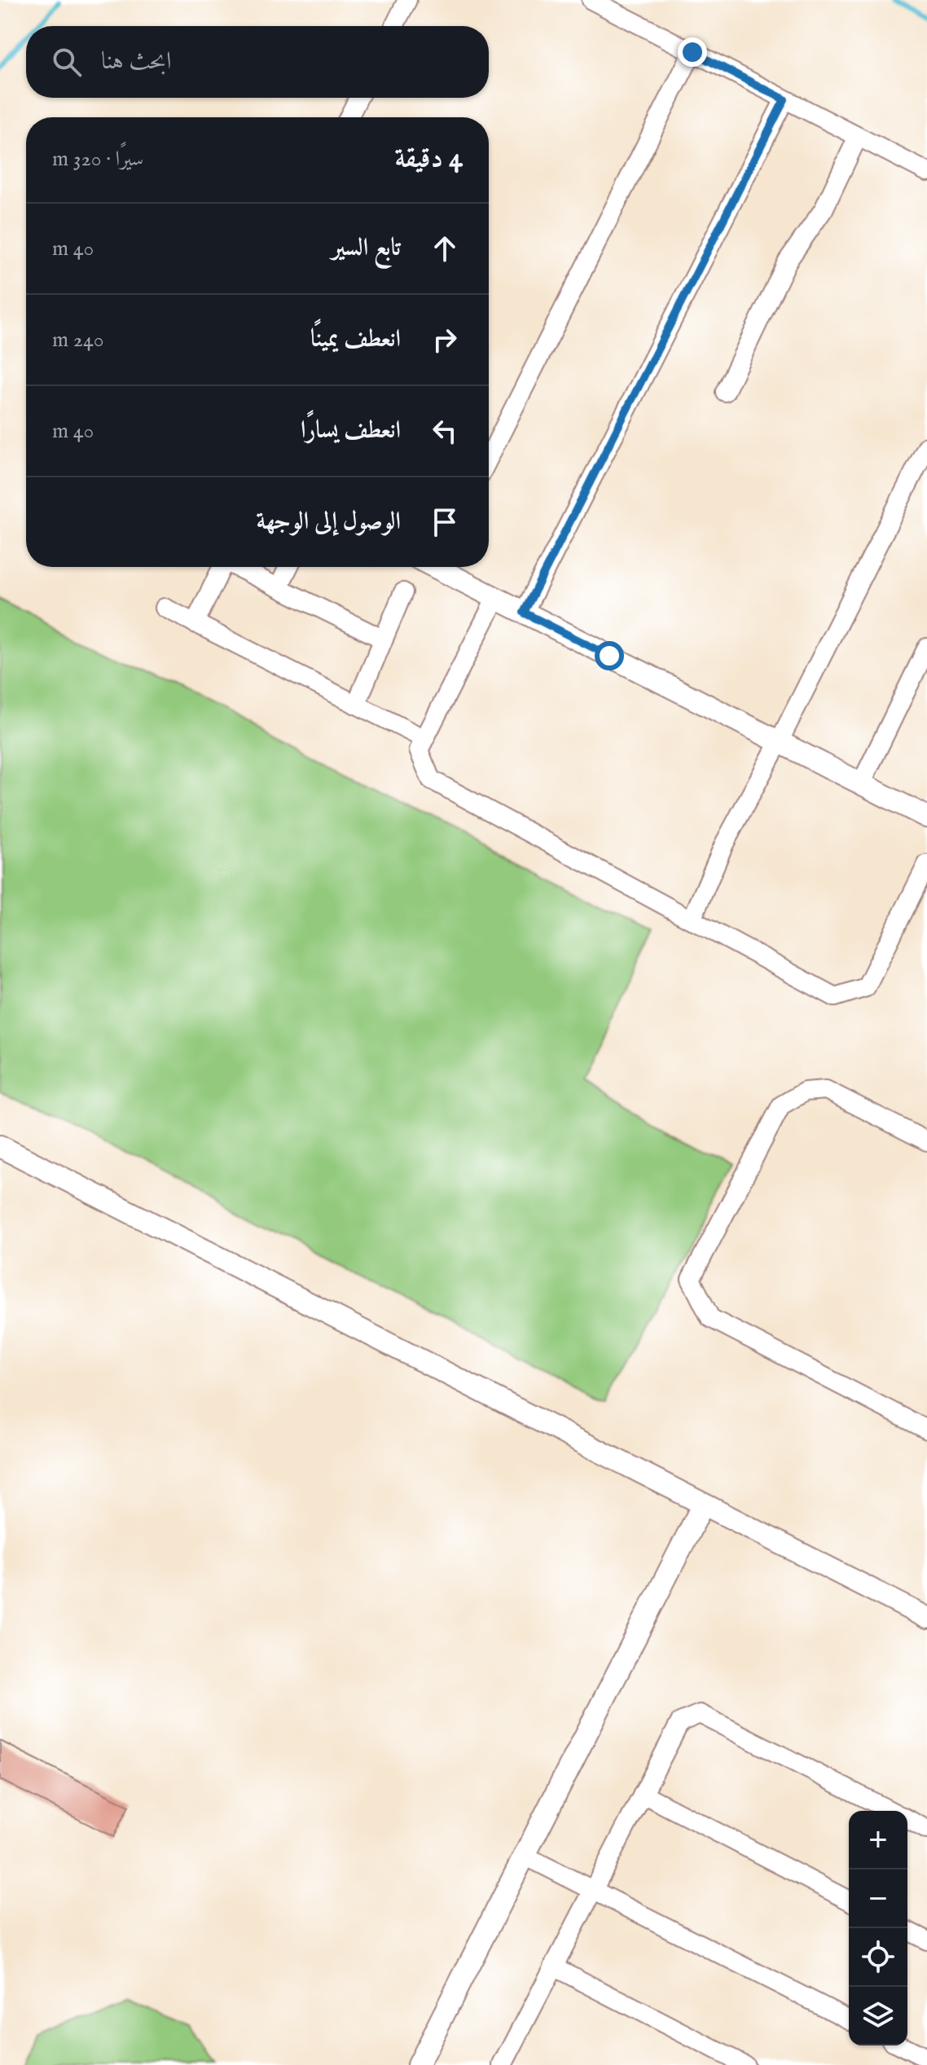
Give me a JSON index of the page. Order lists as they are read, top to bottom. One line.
{"page":{"search":"ابحث هنا","heading":["4 دقيقة","سيرًا · 320 m"],"list":[["تابع السير","40 m"],["انعطف يمينًا","240 m"],["انعطف يسارًا","40 m"],"الوصول إلى الوجهة"],"map_buttons":["+","−"]}}
